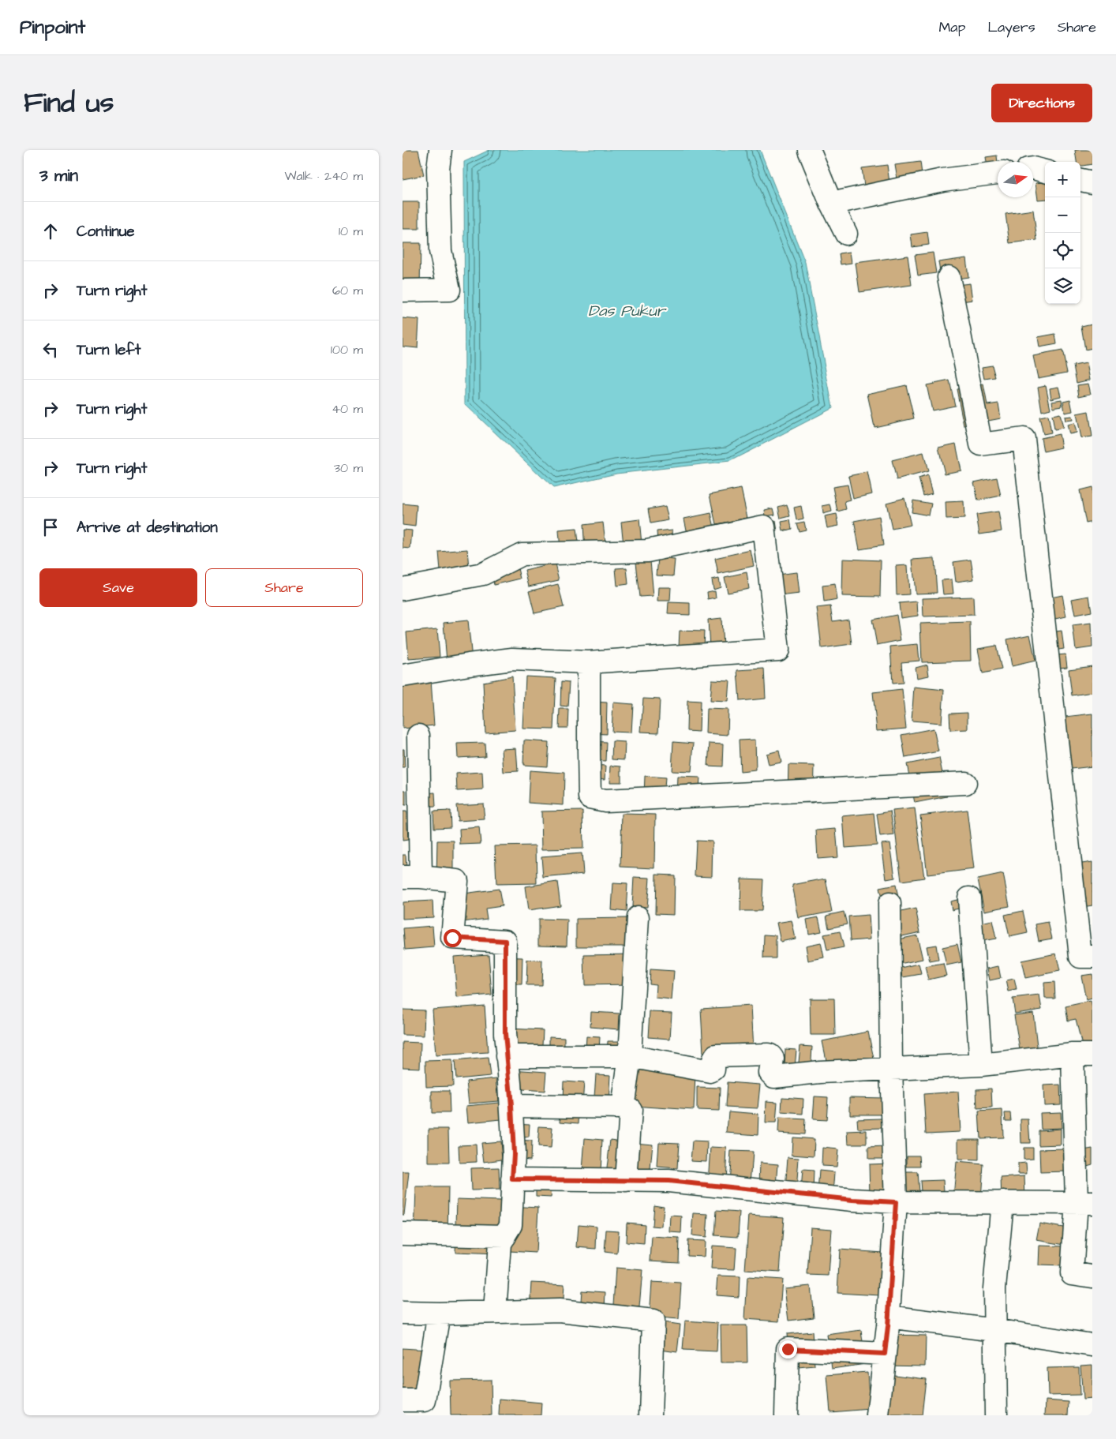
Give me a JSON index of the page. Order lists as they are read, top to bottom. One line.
{"water":["Das Pukur"],"north":"right","page":{"header":"Pinpoint","nav":["Map","Layers","Share"],"title":"Find us","buttons":["Directions",["Save","Share"]],"heading":["3 min","Walk · 240 m"],"map_buttons":["+","−"],"list":[["Continue","10 m"],["Turn right","60 m"],["Turn left","100 m"],["Turn right","40 m"],["Turn right","30 m"],"Arrive at destination"]}}
